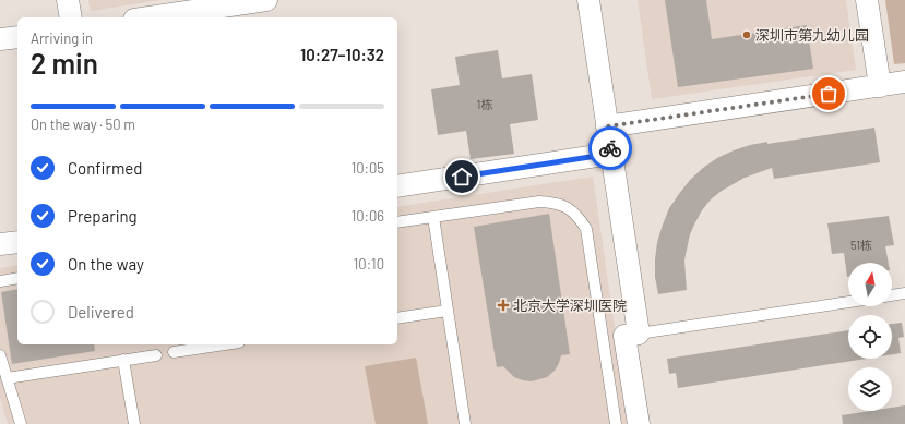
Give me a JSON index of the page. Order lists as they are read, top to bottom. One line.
{"places":{"other":["深圳市第九幼儿园"],"health":["北京大学深圳医院"]},"house_numbers":["1栋","51栋"],"north":"top","page":{"heading":["2 min","Arriving in","10:27–10:32"],"bar":"On the way · 50 m","list":[["Confirmed","10:05"],["Preparing","10:06"],["On the way","10:10"],"Delivered"]}}
